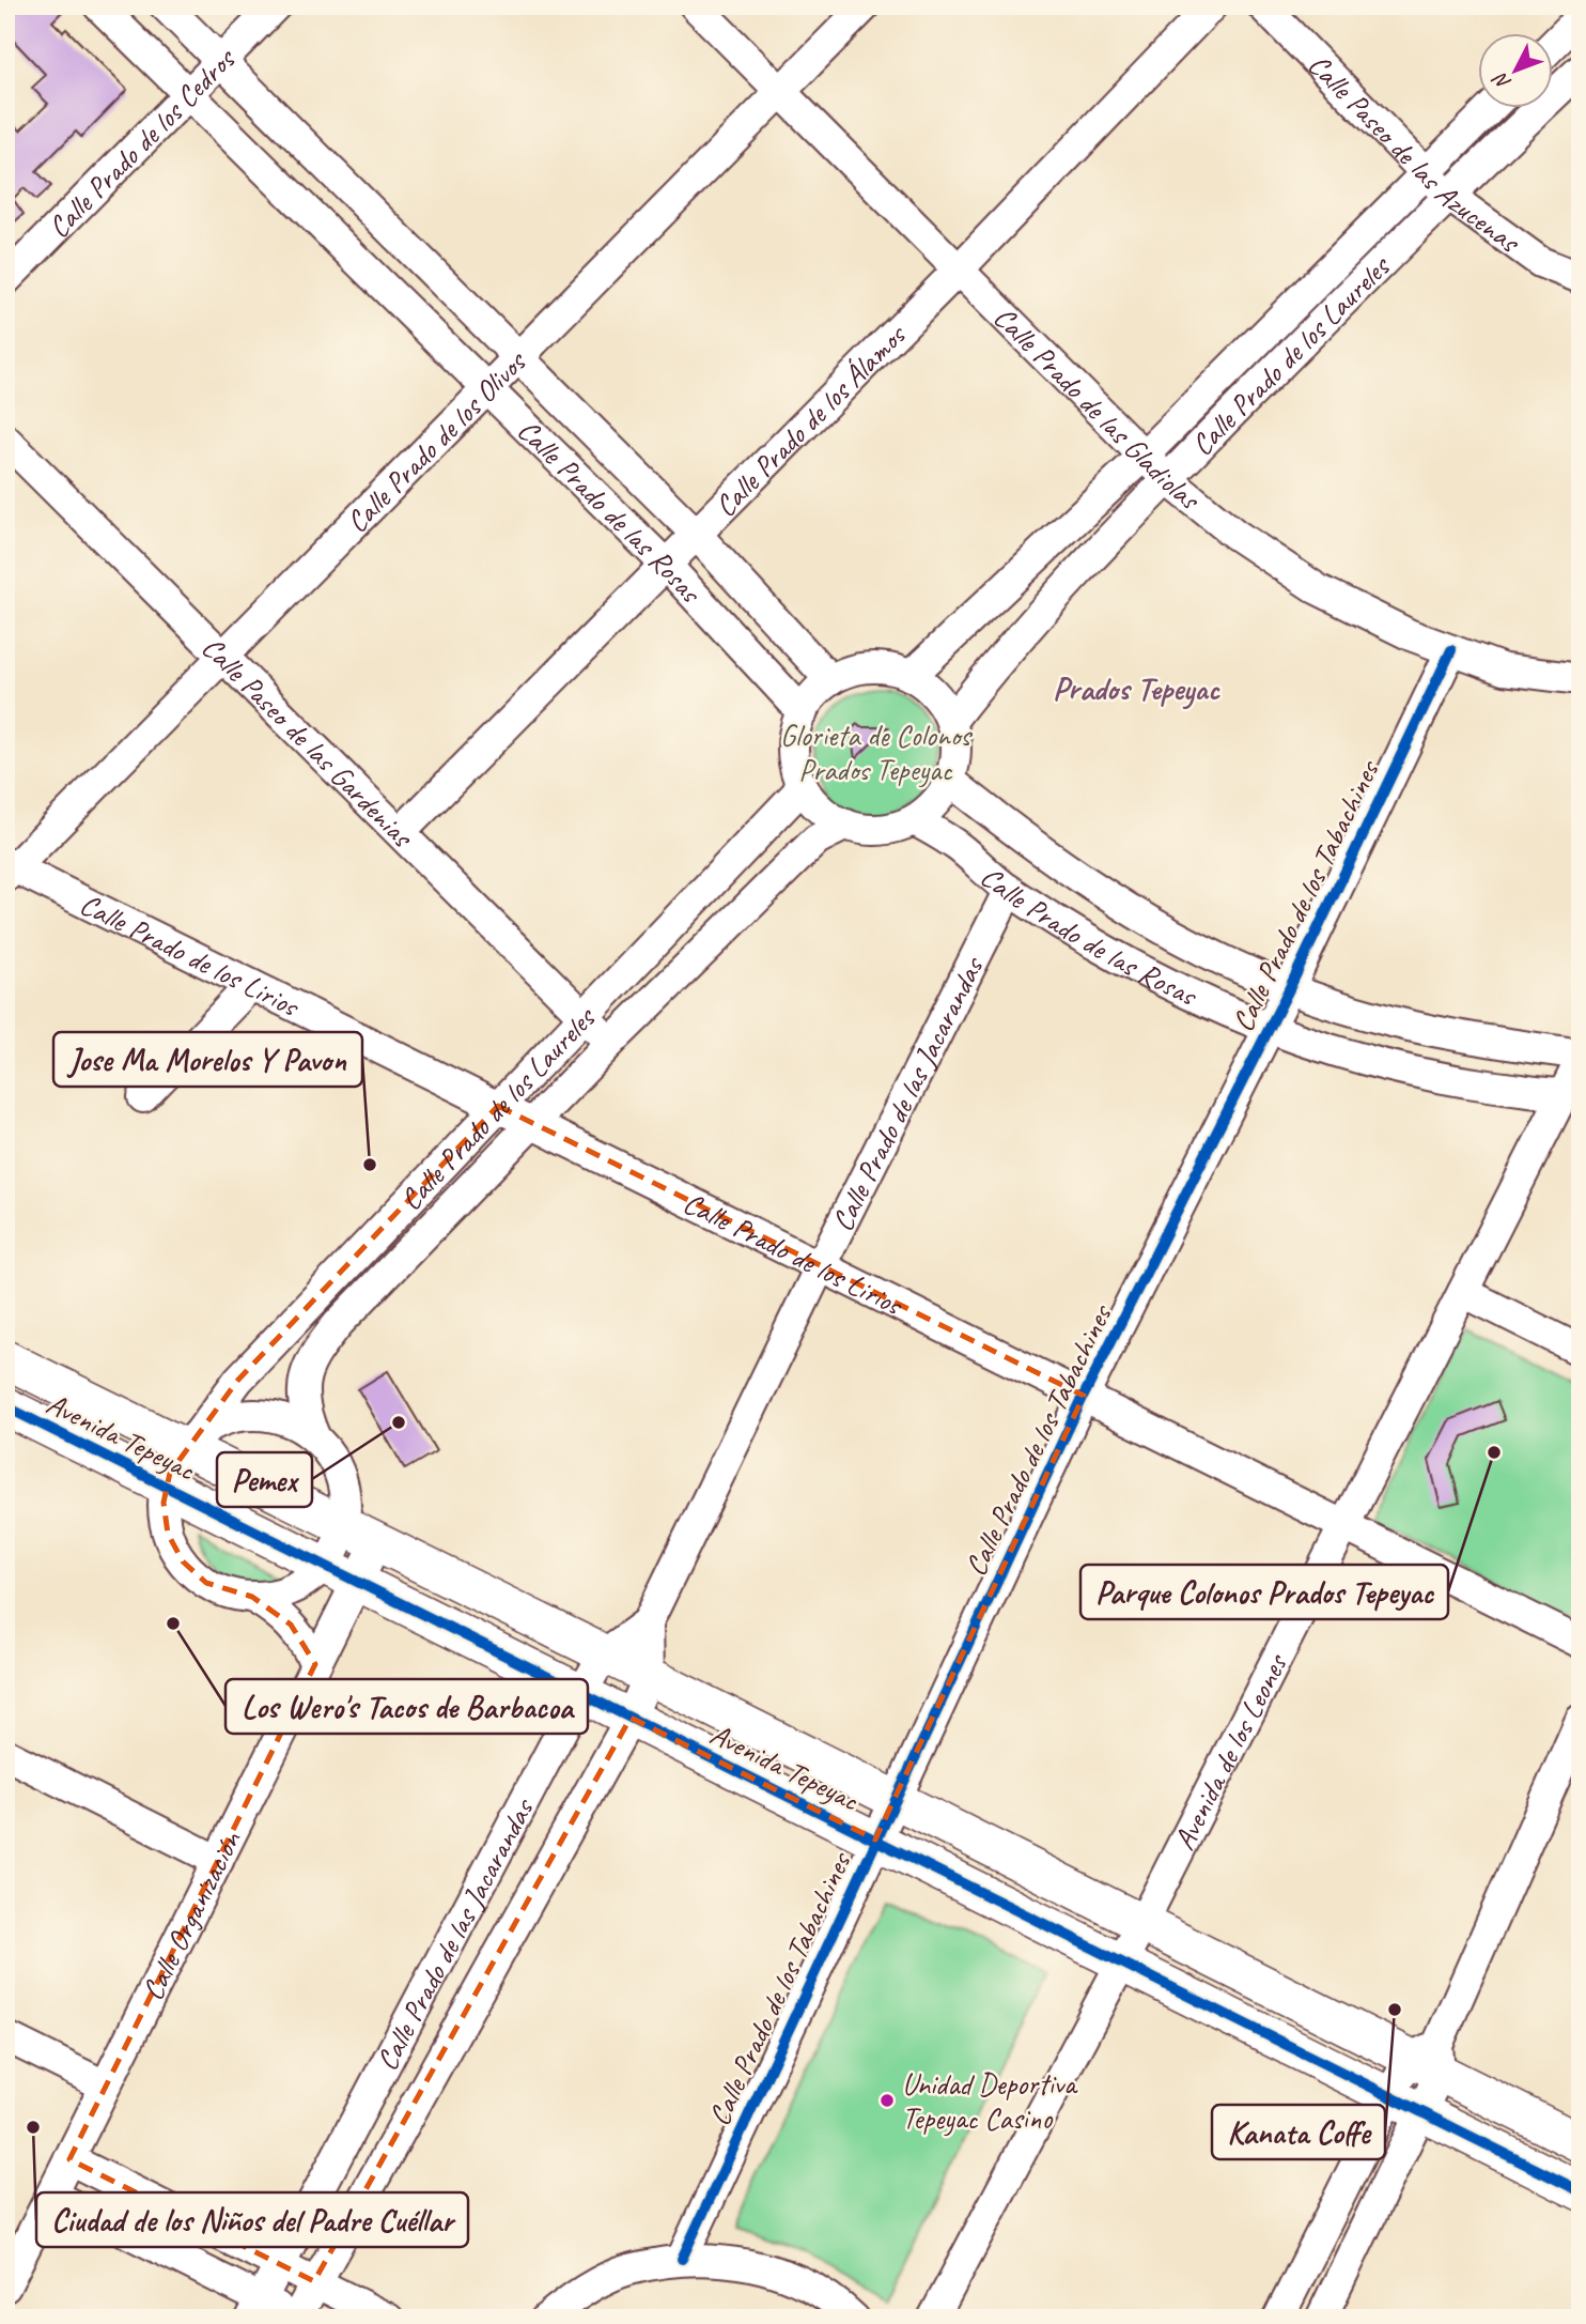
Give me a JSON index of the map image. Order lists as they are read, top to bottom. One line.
{"streets":{"street":["Calle Prado de los Cedros","Calle Paseo de las Azucenas","Calle Prado de los Laureles","Calle Prado de las Gladiolas","Calle Prado de los Álamos","Calle Prado de los Olivos","Calle Prado de las Rosas","Calle Paseo de las Gardenias","Calle Prado de los Tabachines","Calle Prado de los Lirios","Calle Prado de las Jacarandas","Avenida Tepeyac","Avenida de los Leones","Calle Organización"]},"crossings":[["Calle Prado de los Cedros","Calle Prado de las Rosas"],["Calle Paseo de las Azucenas","Calle Prado de los Laureles"],["Calle Prado de los Laureles","Calle Prado de las Gladiolas"],["Calle Prado de los Laureles","Calle Prado de las Rosas"],["Calle Prado de los Laureles","Calle Paseo de las Gardenias"],["Calle Prado de los Laureles","Calle Prado de los Lirios"],["Calle Prado de los Laureles","Avenida Tepeyac"],["Calle Prado de las Gladiolas","Calle Prado de los Álamos"],["Calle Prado de las Gladiolas","Calle Prado de los Olivos"],["Calle Prado de las Gladiolas","Calle Prado de los Tabachines"],["Calle Prado de los Álamos","Calle Prado de las Rosas"],["Calle Prado de los Álamos","Calle Paseo de las Gardenias"],["Calle Prado de los Olivos","Calle Prado de las Rosas"],["Calle Prado de los Olivos","Calle Paseo de las Gardenias"],["Calle Prado de los Olivos","Calle Prado de los Lirios"],["Calle Prado de las Rosas","Calle Prado de los Tabachines"],["Calle Prado de las Rosas","Calle Prado de las Jacarandas"],["Calle Prado de las Rosas","Avenida de los Leones"],["Calle Prado de los Tabachines","Calle Prado de los Lirios"],["Calle Prado de los Tabachines","Avenida Tepeyac"],["Calle Prado de los Lirios","Calle Prado de las Jacarandas"],["Calle Prado de los Lirios","Avenida de los Leones"],["Calle Prado de las Jacarandas","Avenida Tepeyac"],["Avenida Tepeyac","Avenida de los Leones"],["Avenida Tepeyac","Calle Organización"]],"districts":["Prados Tepeyac"],"parks":["Glorieta de Colonos Prados Tepeyac"],"places":["Jose Ma Morelos Y Pavon","Pemex","Parque Colonos Prados Tepeyac","Los Wero's Tacos de Barbacoa","Kanata Coffe","Unidad Deportiva Tepeyac Casino","Ciudad de los Niños del Padre Cuéllar"],"north":"bottom left"}
